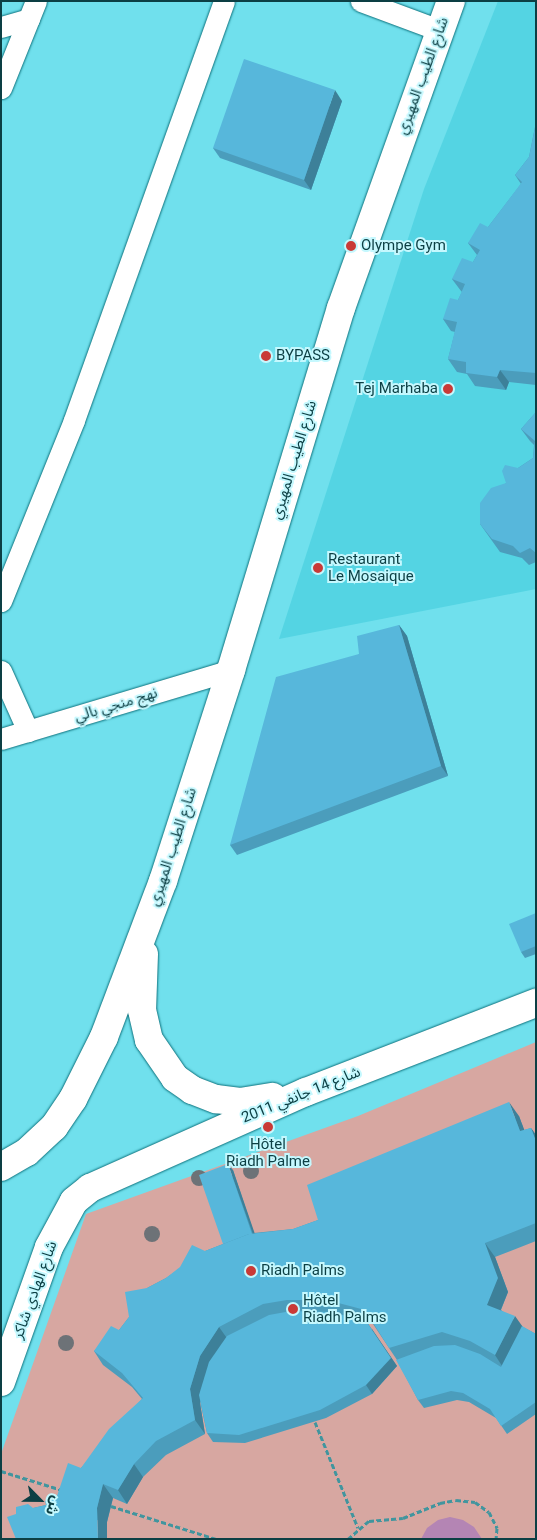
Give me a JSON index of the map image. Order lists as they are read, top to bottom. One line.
{"streets":{"main road":["شارع الطيب المهيري","شارع 14 جانفي 2011","شارع الهادي شاكر"],"street":["نهج منجي بالي"]},"crossings":[["شارع الطيب المهيري","نهج منجي بالي"],["شارع 14 جانفي 2011","شارع الهادي شاكر"]],"places":["Olympe Gym","BYPASS","Tej Marhaba","Restaurant Le Mosaique","Hôtel Riadh Palme","Riadh Palms","Hôtel Riadh Palms"],"north":"bottom right"}
